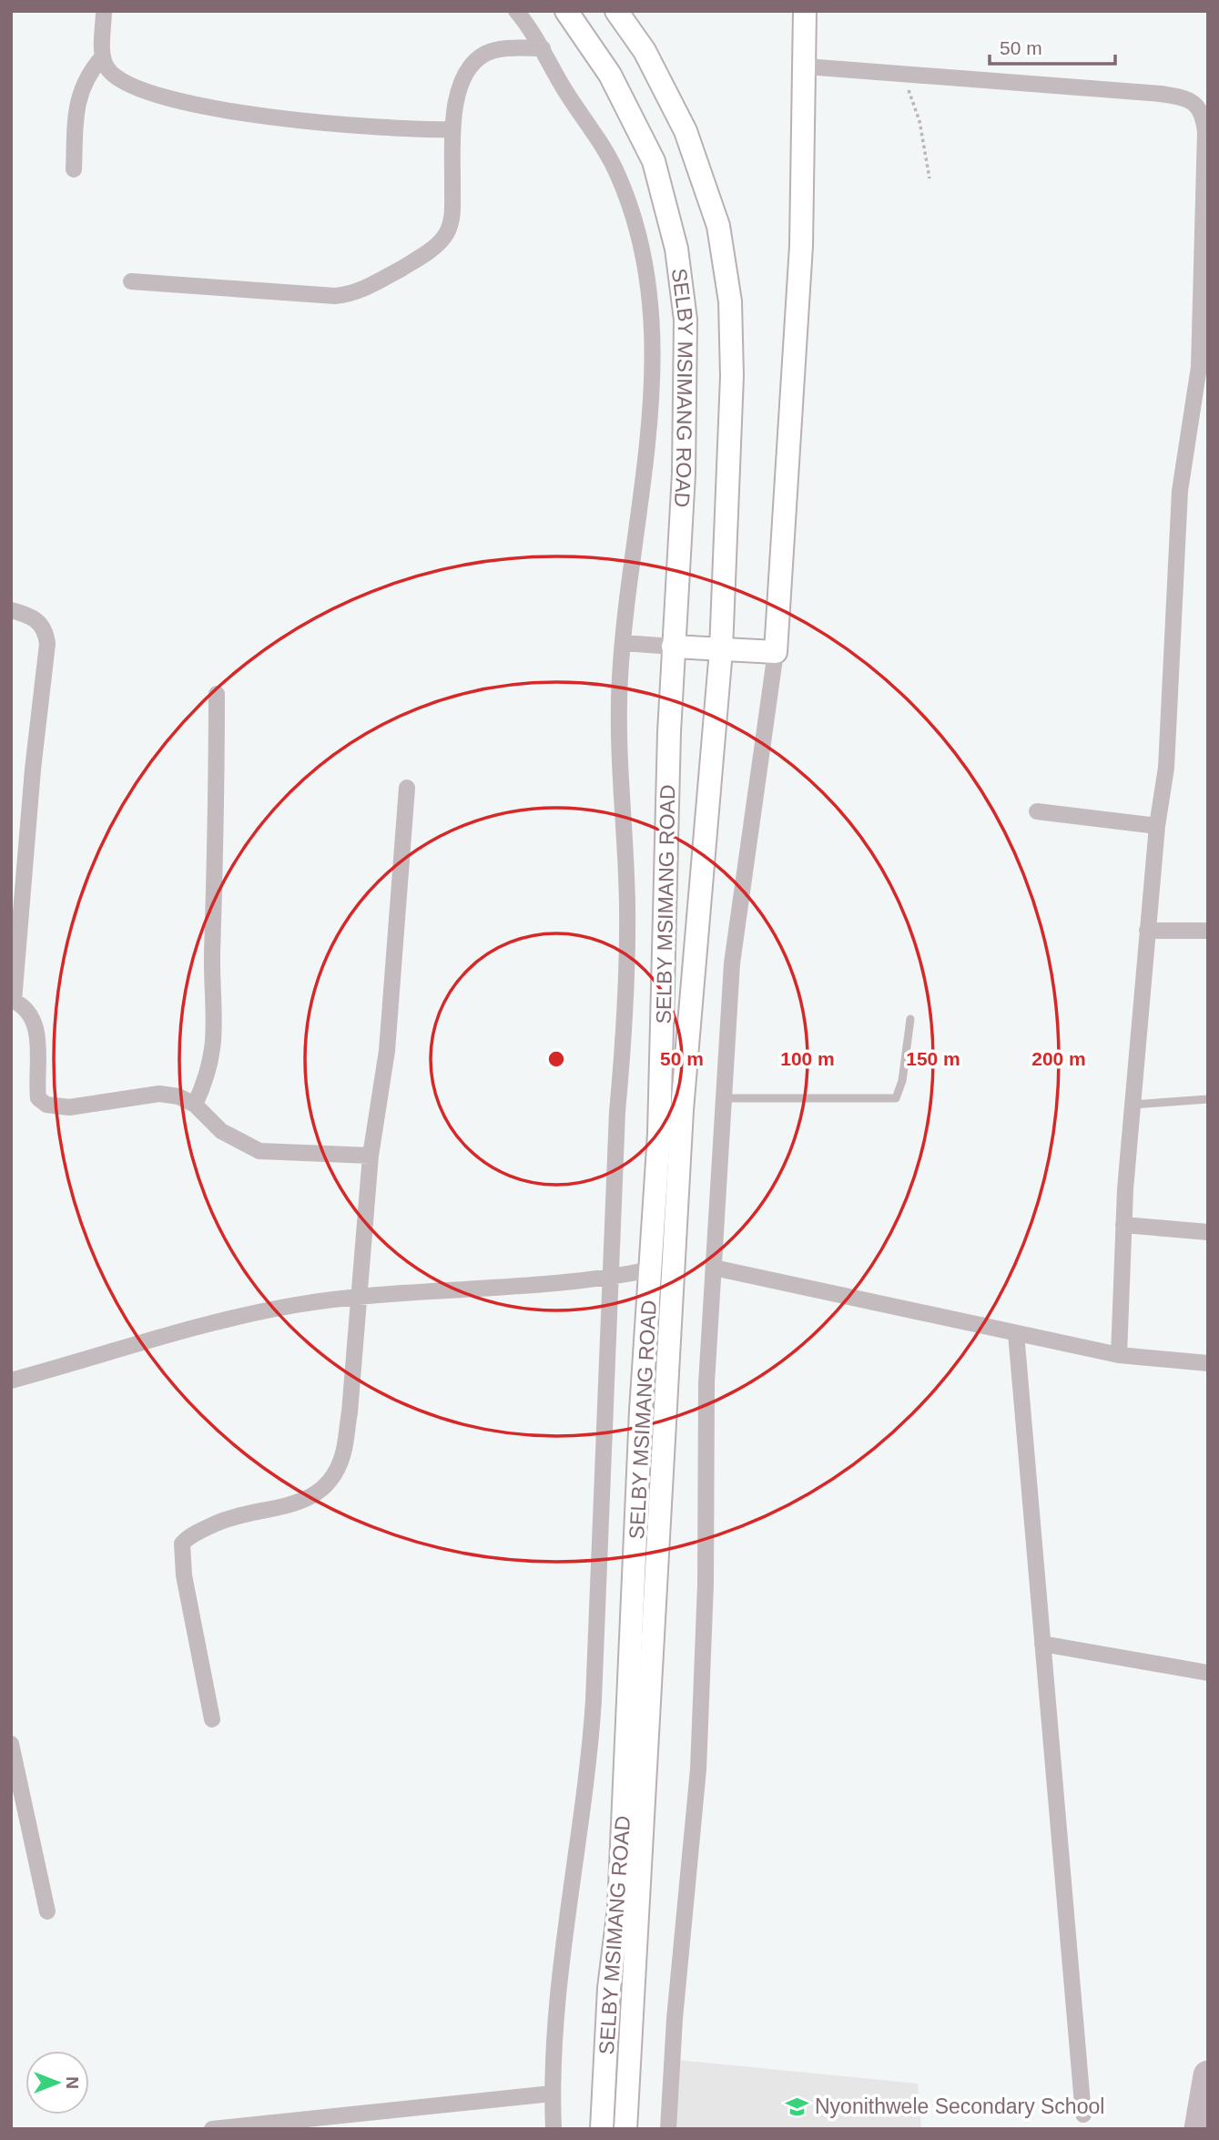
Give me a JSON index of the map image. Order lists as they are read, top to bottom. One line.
{"streets":{"main road":["SELBY MSIMANG ROAD"]},"places":{"school or university":["Nyonithwele Secondary School"]},"scale_bar":"50 m","north":"right","rings":["50 m","100 m","150 m","200 m"]}
